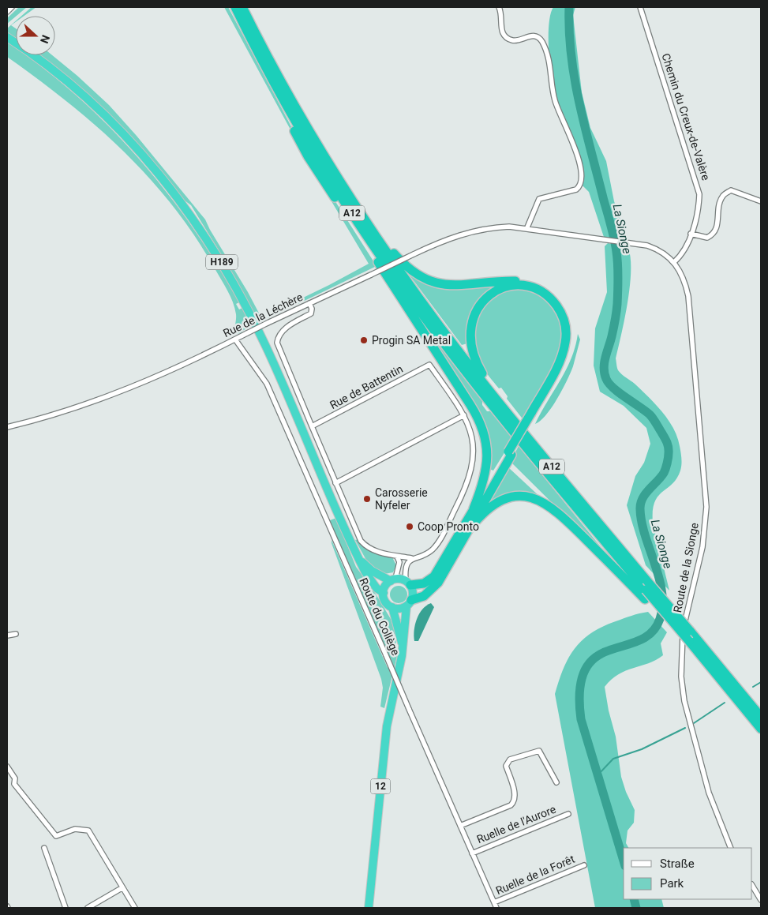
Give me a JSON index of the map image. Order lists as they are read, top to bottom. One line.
{"streets":{"highway":["A12","H189","12"],"street":["Chemin du Creux-de-Valère","Rue de la Léchère","Rue de Battentin","Route de la Sionge","Route du Collège","Ruelle de l'Aurore","Ruelle de la Forêt"]},"crossings":[["Chemin du Creux-de-Valère","Rue de la Léchère"],["Chemin du Creux-de-Valère","Route de la Sionge"],["H189","12"],["Rue de la Léchère","Route de la Sionge"],["Rue de la Léchère","Route du Collège"],["Route du Collège","Ruelle de l'Aurore"],["Route du Collège","Ruelle de la Forêt"]],"water":["La Sionge"],"places":["Progin SA Metal","Carosserie Nyfeler","Coop Pronto"],"legend":["Straße","Park"],"north":"right"}
